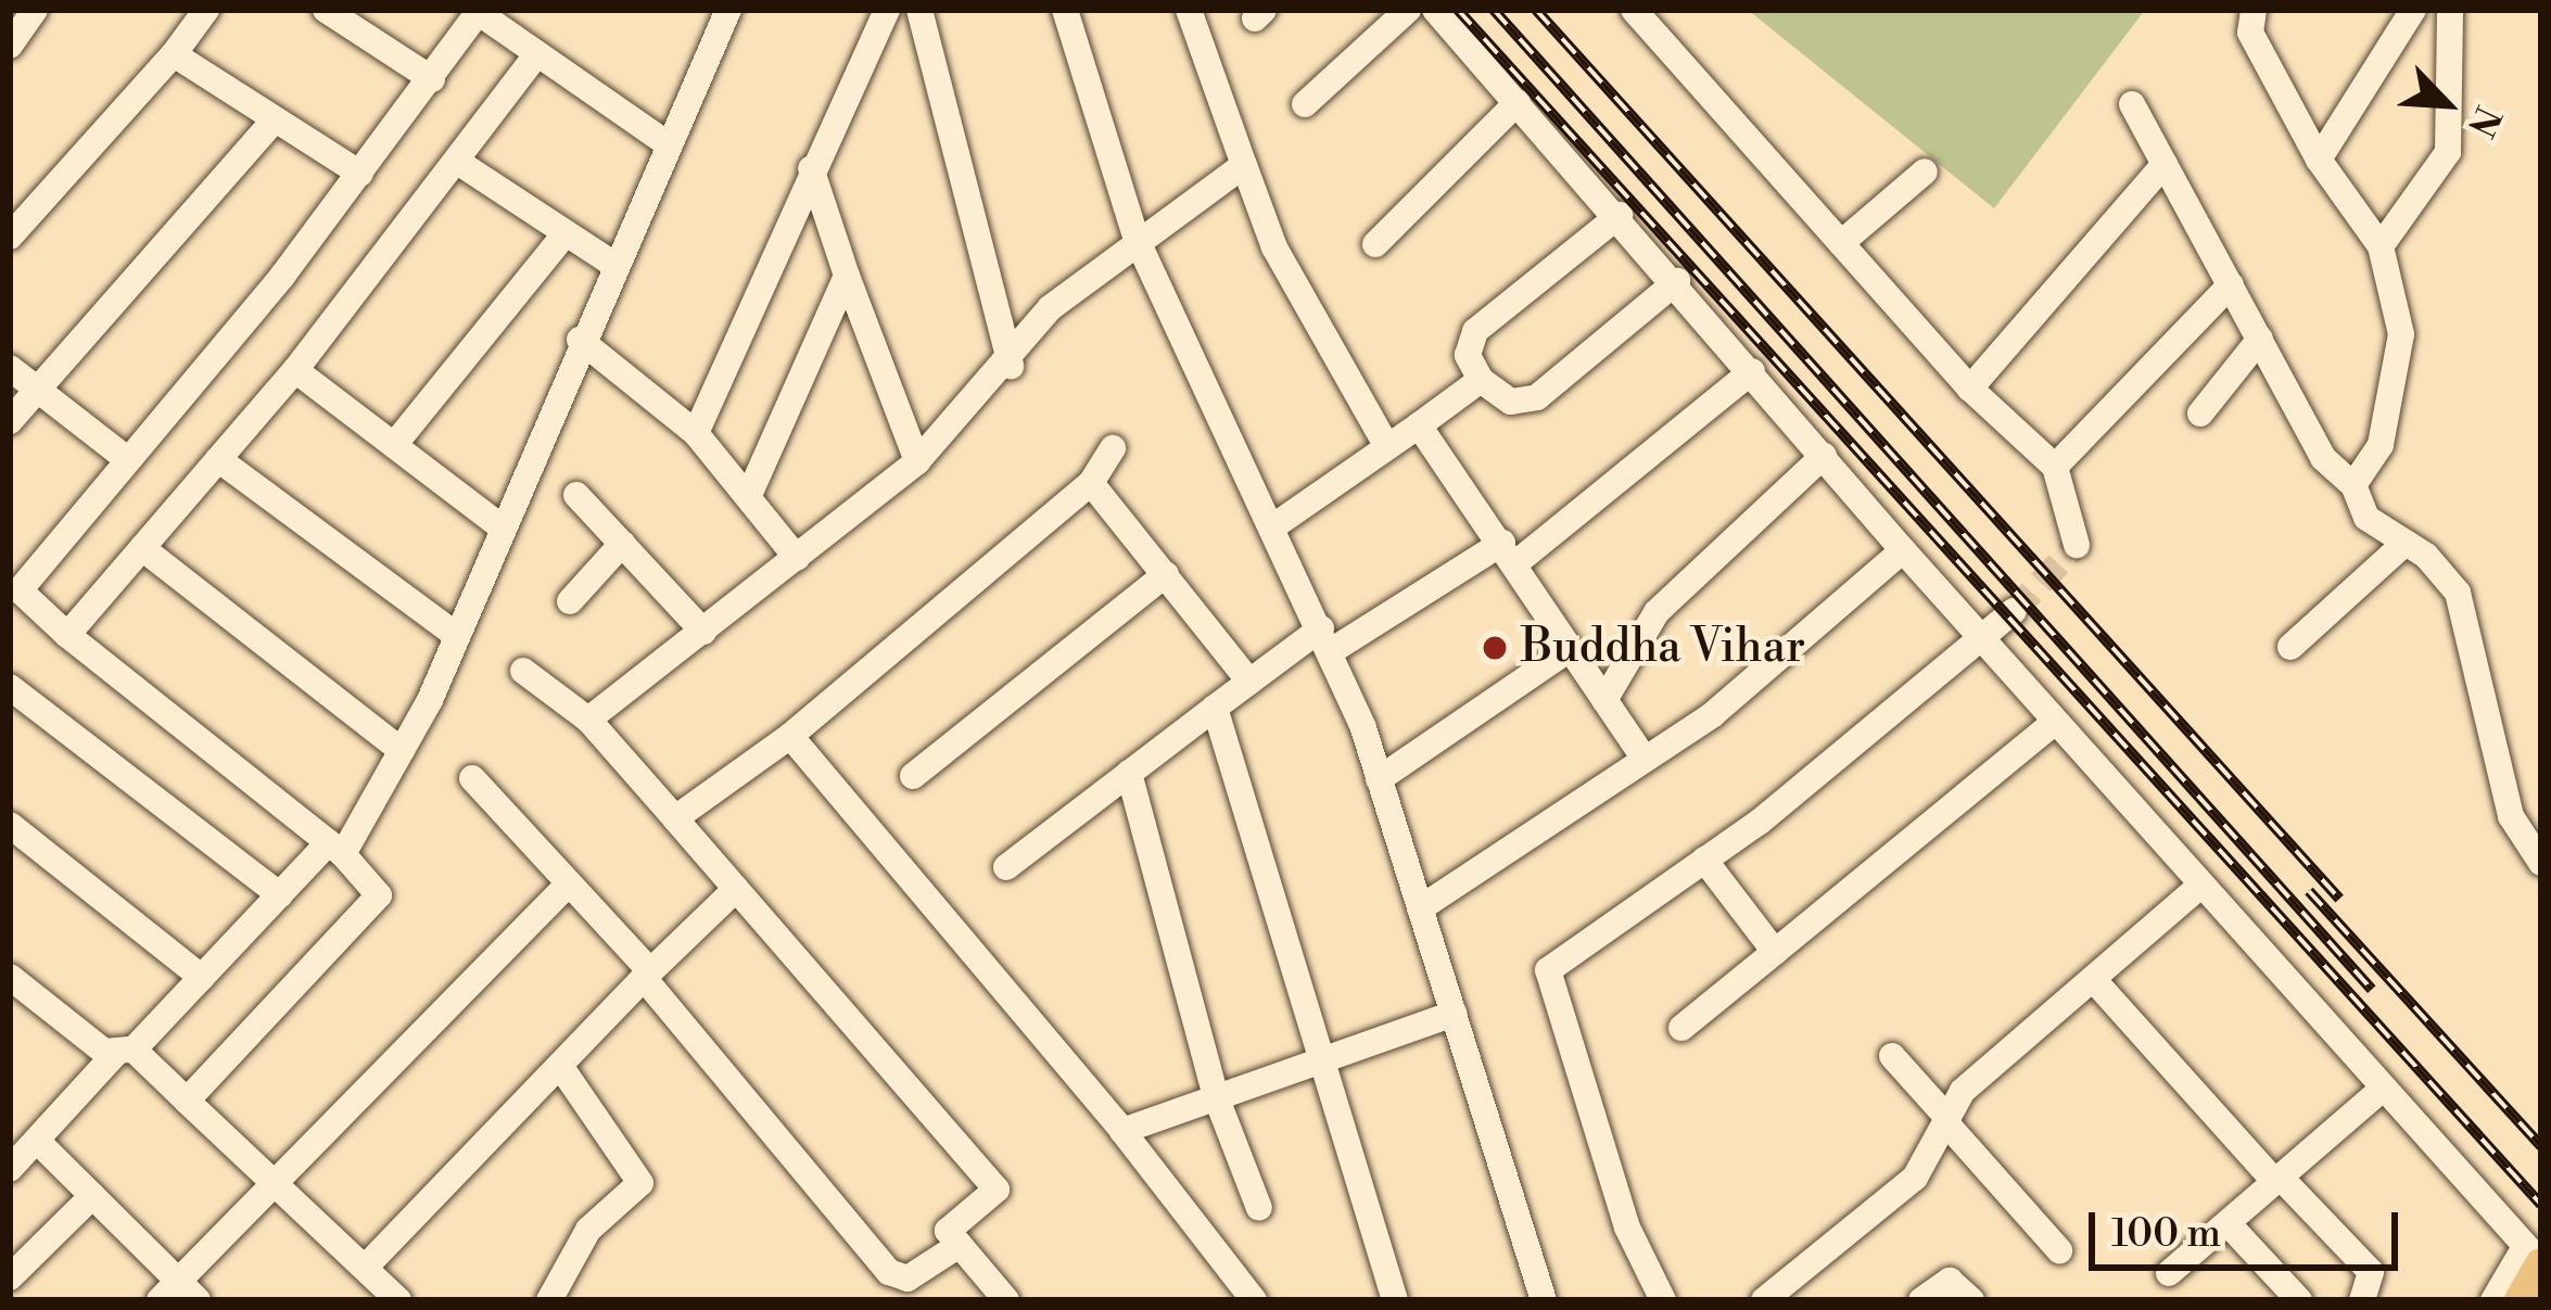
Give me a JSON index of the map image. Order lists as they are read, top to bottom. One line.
{"places":["Buddha Vihar"],"scale_bar":"100 m","north":"bottom right"}
